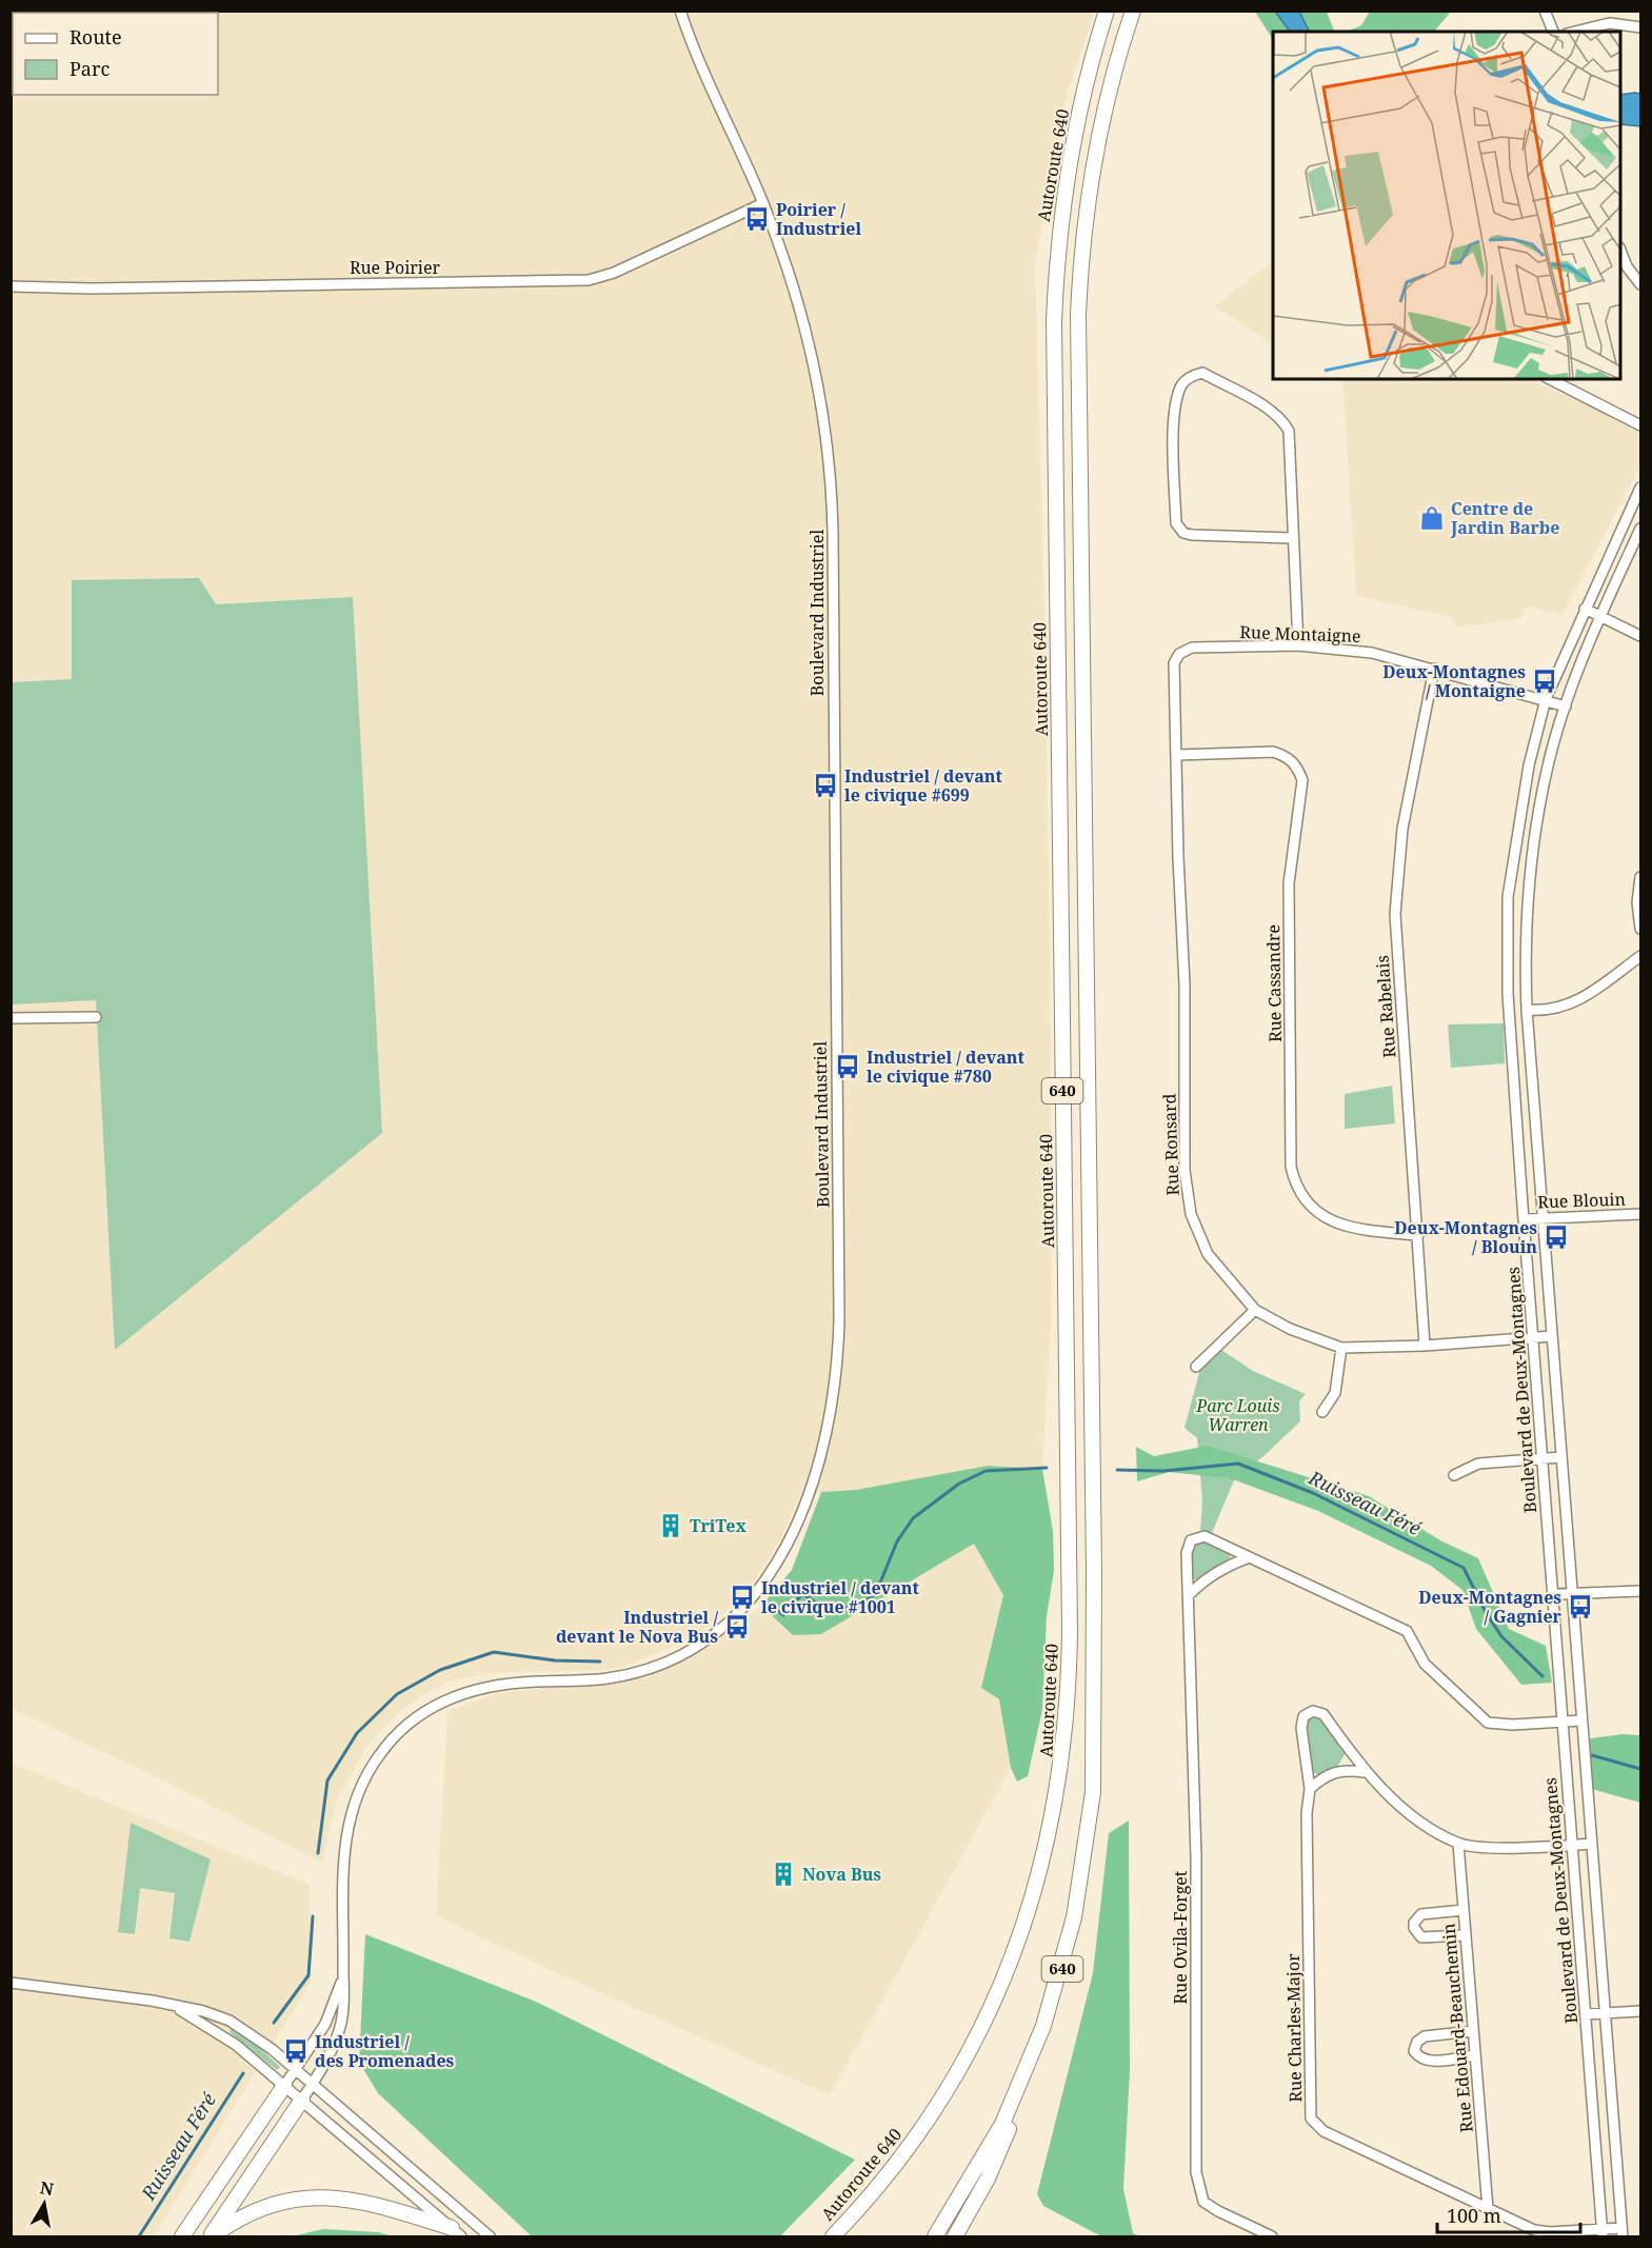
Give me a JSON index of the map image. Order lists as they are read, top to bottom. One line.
{"streets":{"highway":["Autoroute 640","640"],"street":["Rue Poirier","Boulevard Industriel","Rue Montaigne","Rue Cassandre","Rue Rabelais","Rue Ronsard","Rue Blouin","Boulevard de Deux-Montagnes","Rue Ovila-Forget","Rue Charles-Major","Rue Edouard-Beauchemin"]},"crossings":[["Rue Poirier","Boulevard Industriel"],["Rue Montaigne","Rue Rabelais"],["Rue Montaigne","Rue Ronsard"],["Rue Montaigne","Boulevard de Deux-Montagnes"],["Rue Cassandre","Rue Rabelais"],["Rue Cassandre","Rue Ronsard"],["Rue Rabelais","Rue Ronsard"],["Rue Ronsard","Boulevard de Deux-Montagnes"],["Rue Blouin","Boulevard de Deux-Montagnes"],["Boulevard de Deux-Montagnes","Rue Ovila-Forget"],["Boulevard de Deux-Montagnes","Rue Charles-Major"],["Rue Charles-Major","Rue Edouard-Beauchemin"]],"water":["Ruisseau Féré"],"parks":["Parc Louis Warren"],"places":{"bus stop":["Poirier / Industriel","Deux-Montagnes / Montaigne","Industriel / devant le civique #699","Industriel / devant le civique #780","Deux-Montagnes / Blouin","Industriel / devant le civique #1001","Deux-Montagnes / Gagnier","Industriel / devant le Nova Bus","Industriel / des Promenades"],"shop":["Centre de Jardin Barbe"],"building":["TriTex","Nova Bus"]},"legend":["Route","Parc"],"scale_bar":"100 m","north":"top"}
